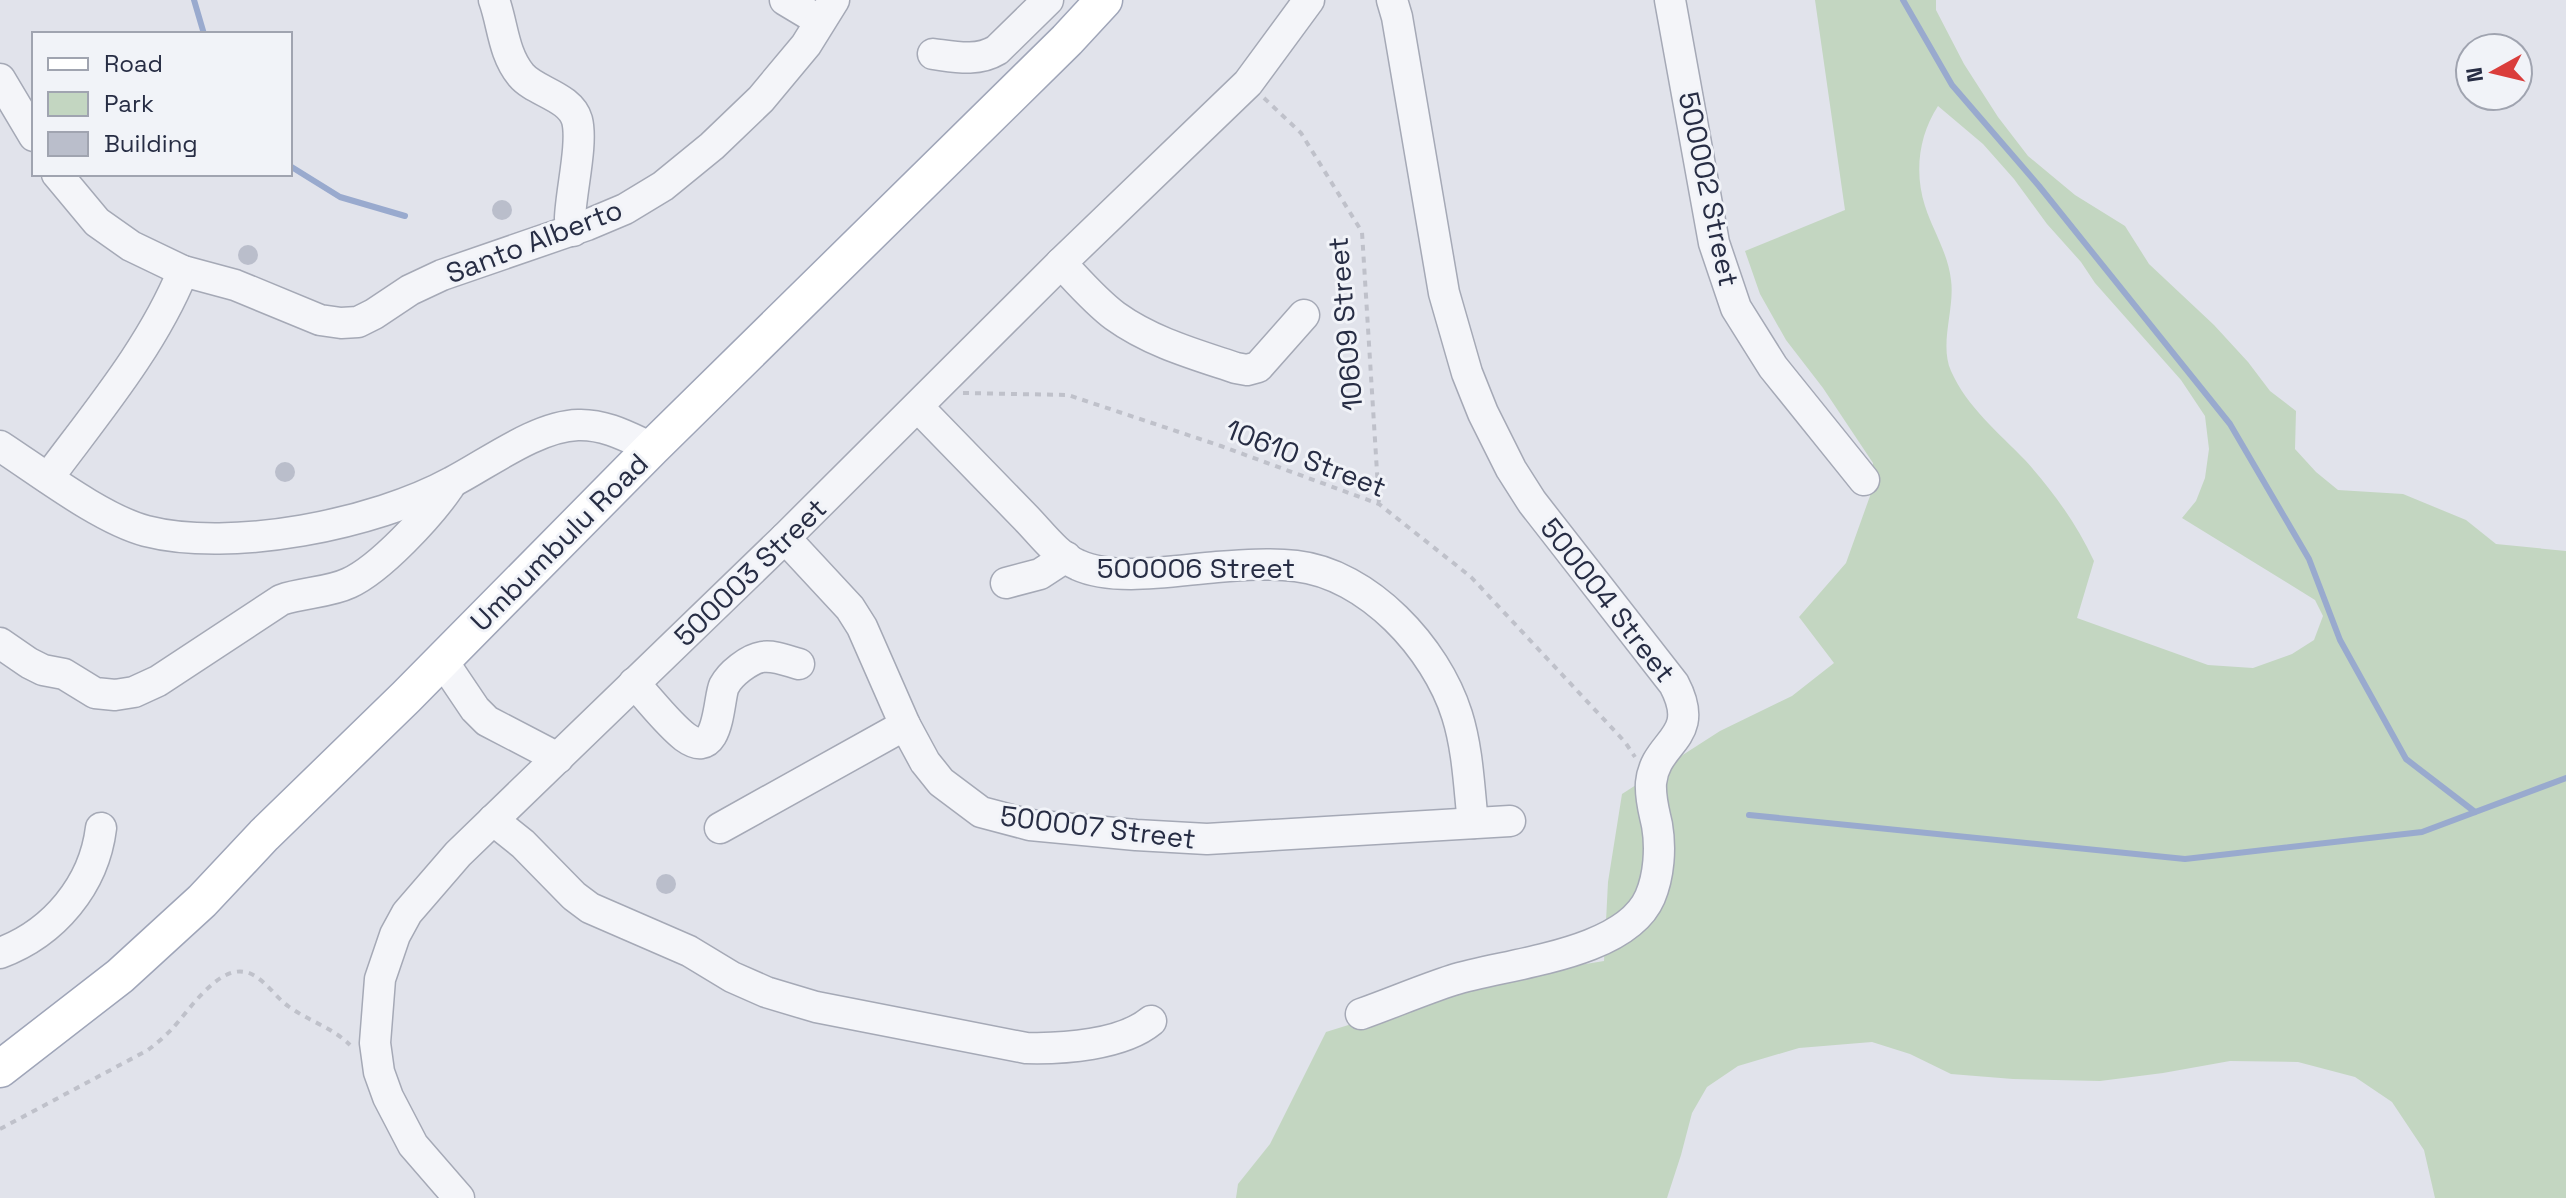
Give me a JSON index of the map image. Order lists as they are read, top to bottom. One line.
{"streets":{"main road":["Umbumbulu Road"],"street":["500002 Street","Santo Alberto","500006 Street","500003 Street","500004 Street","500007 Street"],"path":["10609 Street","10610 Street"]},"crossings":[["10609 Street","10610 Street"],["10609 Street","500003 Street"],["10610 Street","500006 Street"],["10610 Street","500003 Street"],["10610 Street","500004 Street"],["500006 Street","500003 Street"],["500006 Street","500007 Street"],["500003 Street","500007 Street"]],"legend":["Road","Park","Building"],"north":"left"}
